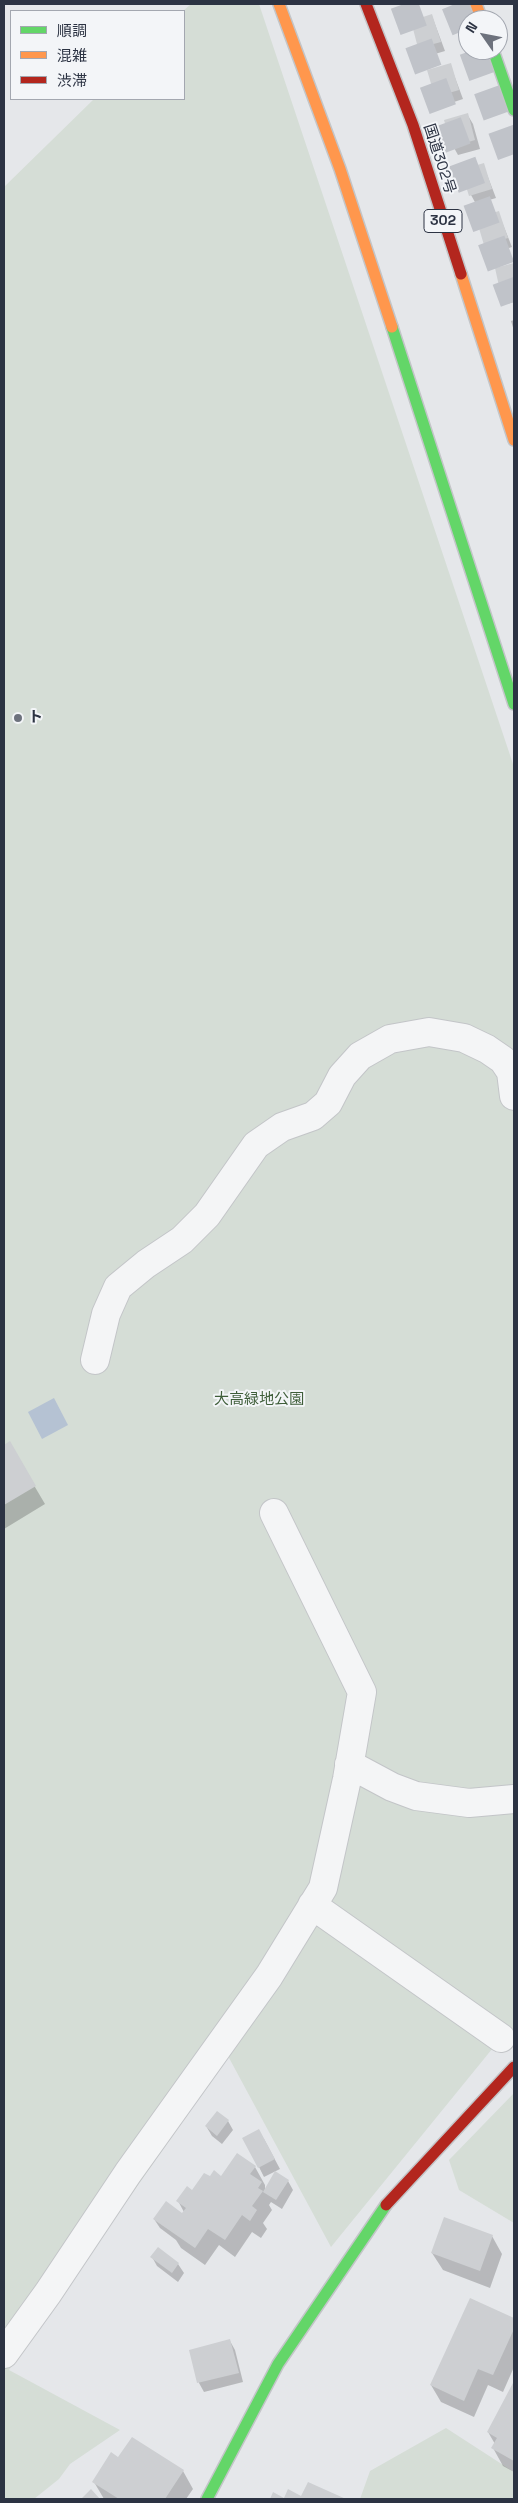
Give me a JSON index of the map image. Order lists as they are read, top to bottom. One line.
{"streets":{"main road":["国道302号","302"]},"parks":["大高緑地公園"],"places":["ト"],"legend":["順調","混雑","渋滞"],"north":"top left"}
